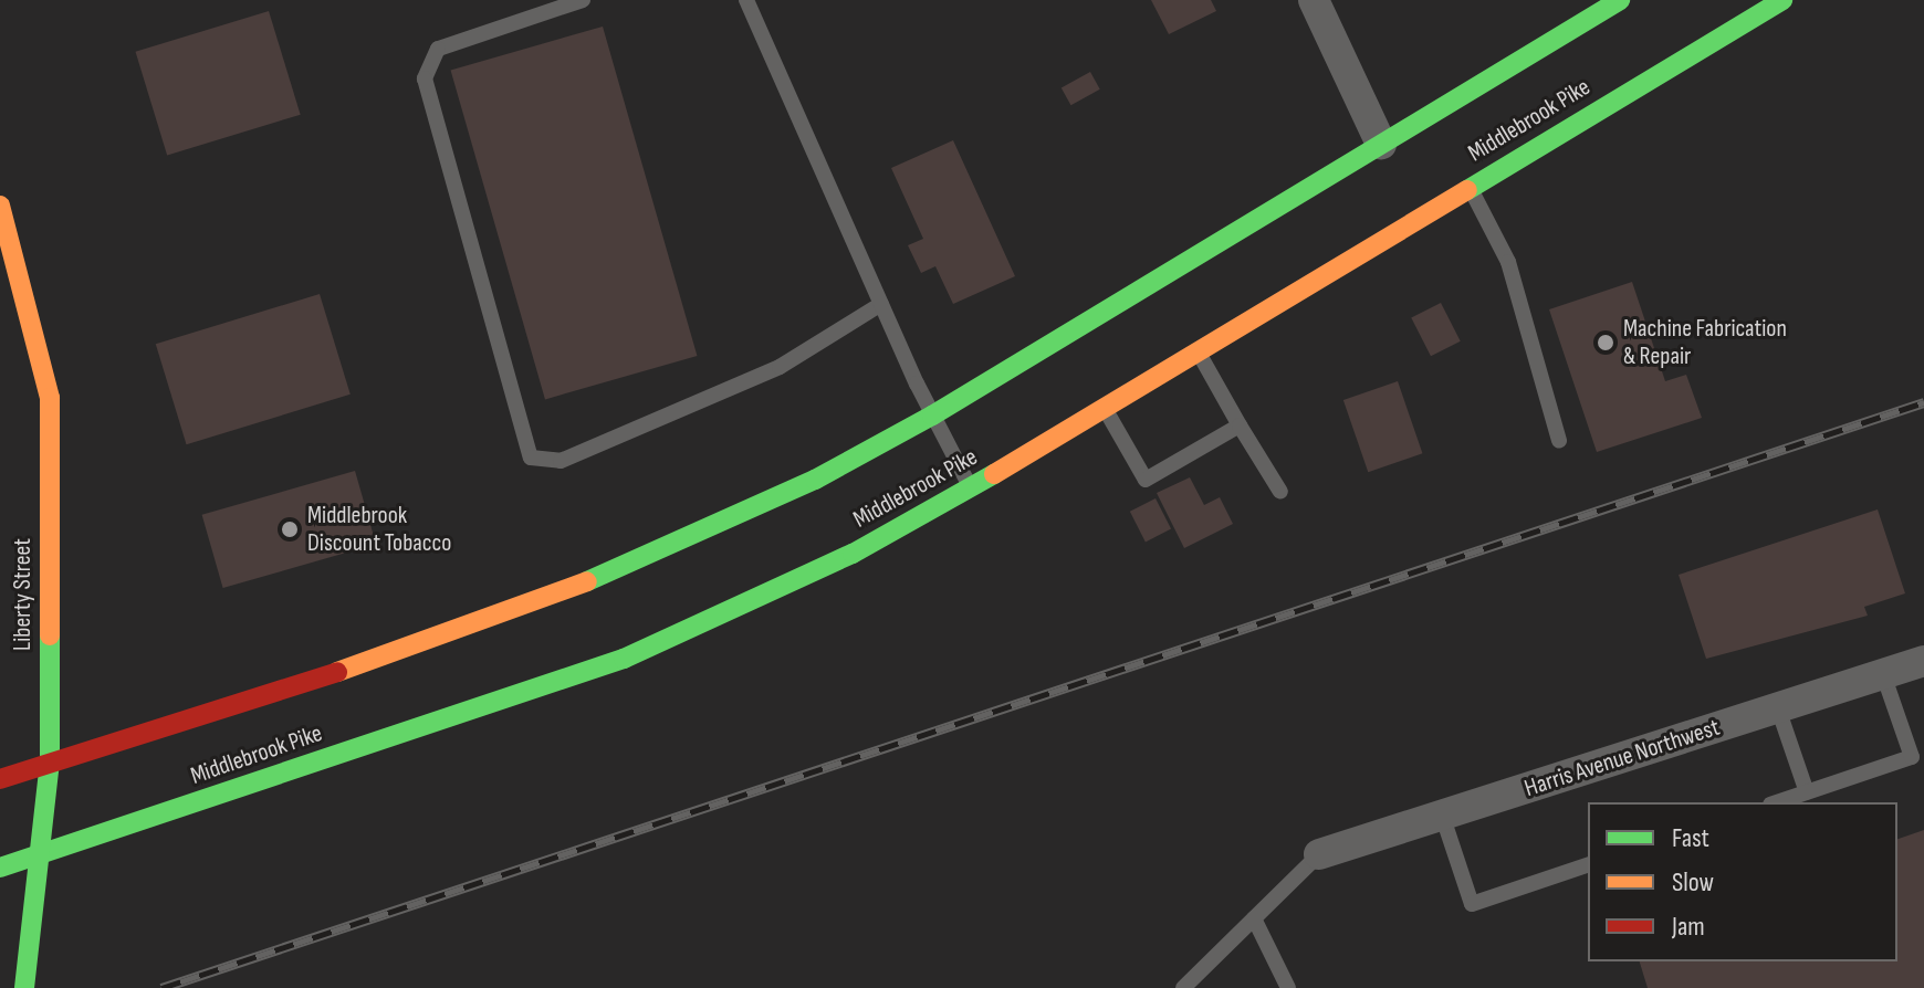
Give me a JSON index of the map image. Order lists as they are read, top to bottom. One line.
{"streets":{"main road":["Middlebrook Pike","Liberty Street"],"street":["Harris Avenue Northwest"]},"crossings":[["Middlebrook Pike","Liberty Street"]],"places":["Machine Fabrication & Repair","Middlebrook Discount Tobacco"],"legend":["Fast","Slow","Jam"]}
